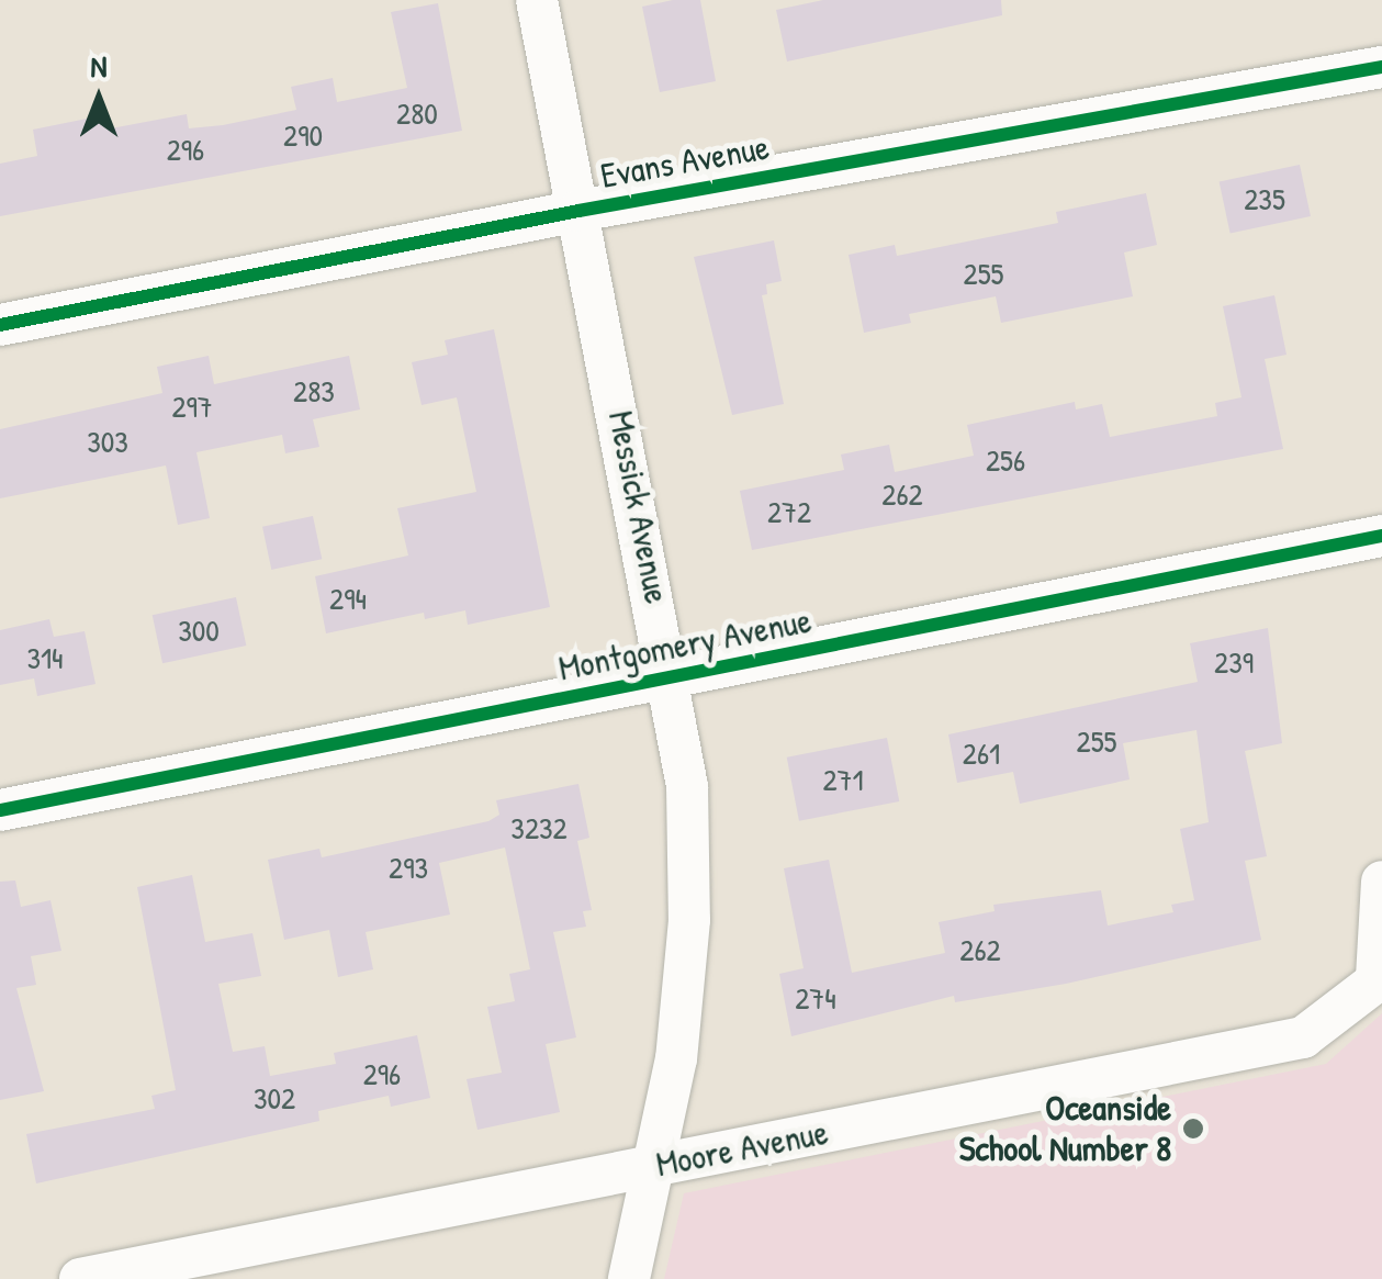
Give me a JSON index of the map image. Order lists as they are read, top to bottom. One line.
{"streets":{"street":["Evans Avenue","Messick Avenue","Montgomery Avenue","Moore Avenue"]},"crossings":[["Evans Avenue","Messick Avenue"],["Messick Avenue","Montgomery Avenue"],["Messick Avenue","Moore Avenue"]],"places":["Oceanside School Number 8"],"house_numbers":["280","290","296","235","255","283","297","303","256","262","272","294","300","314","239","255","261","271","3232","293","262","274","296","302"],"north":"top"}
